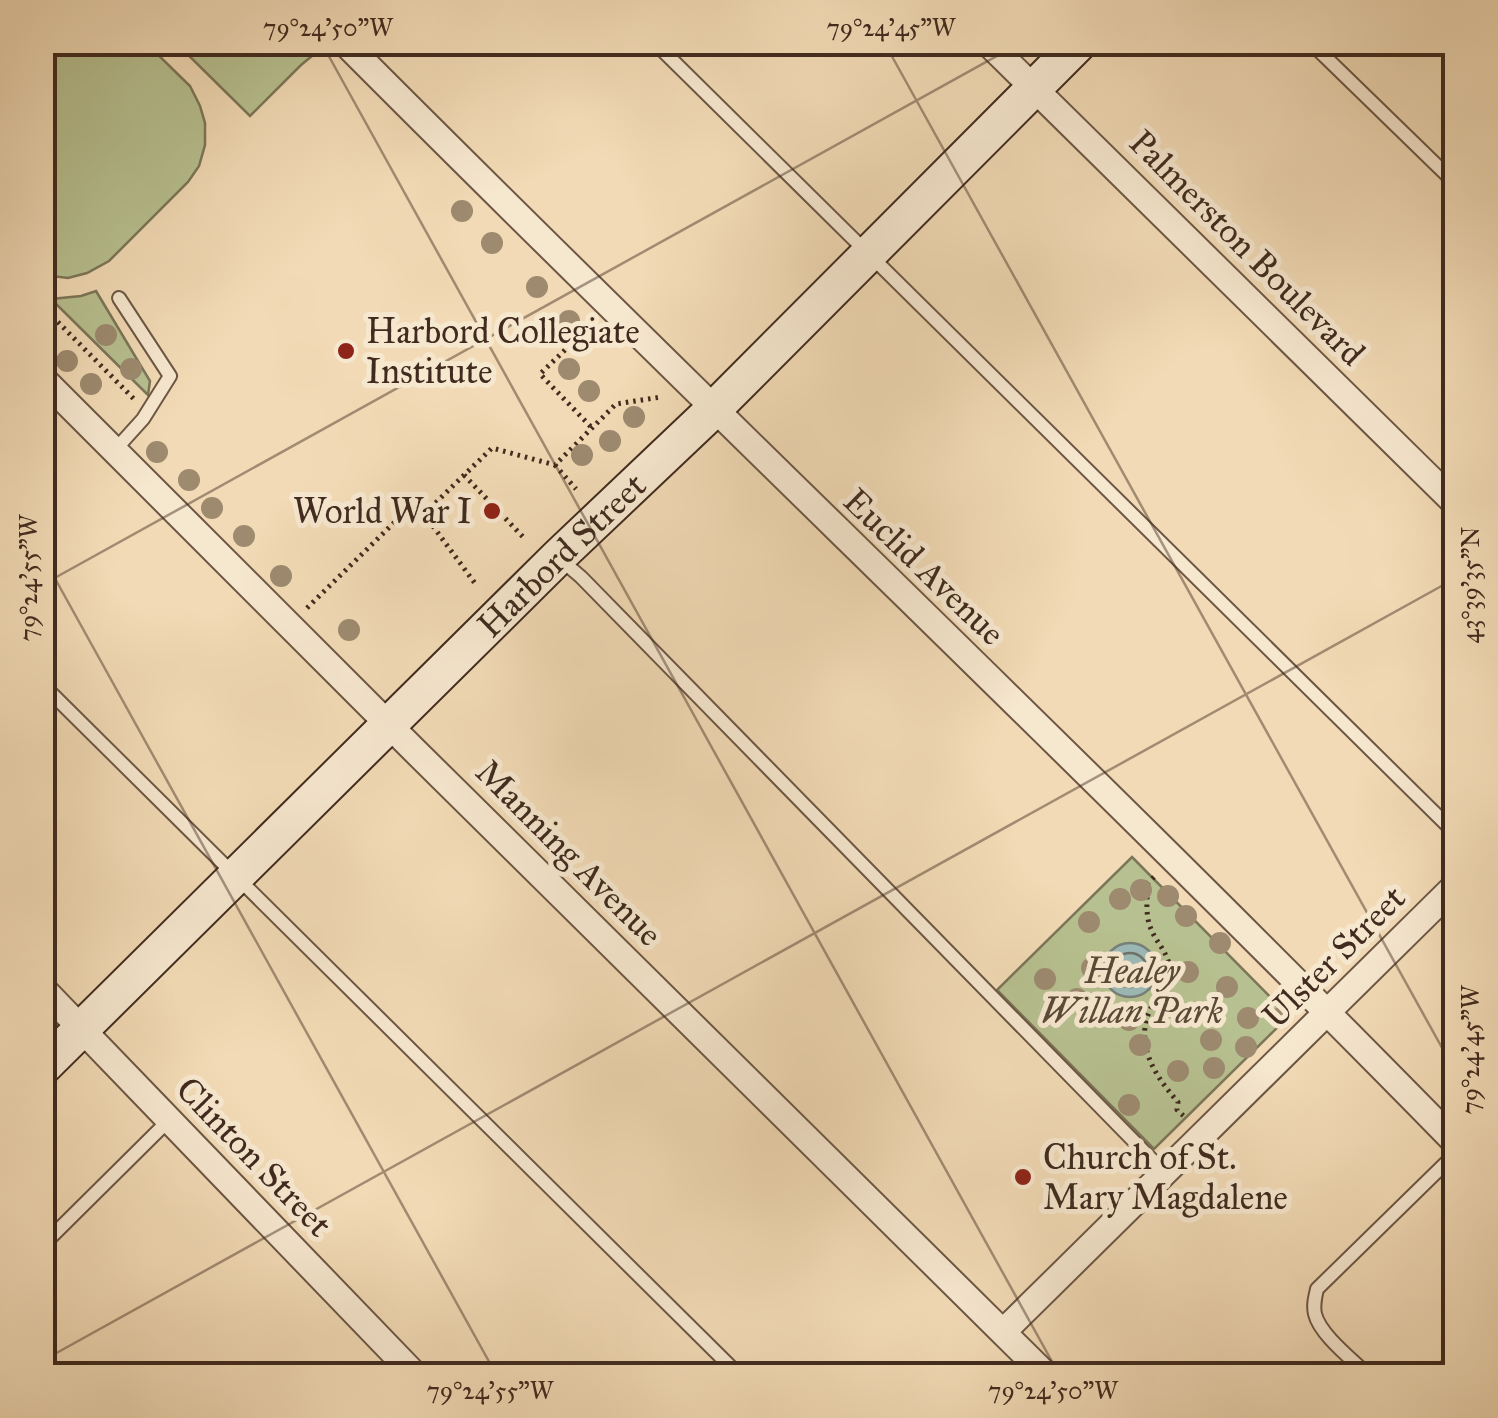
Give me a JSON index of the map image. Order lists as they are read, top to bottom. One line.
{"streets":{"street":["Palmerston Boulevard","Harbord Street","Euclid Avenue","Manning Avenue","Ulster Street","Clinton Street"]},"crossings":[["Palmerston Boulevard","Harbord Street"],["Harbord Street","Euclid Avenue"],["Harbord Street","Manning Avenue"],["Harbord Street","Clinton Street"],["Euclid Avenue","Ulster Street"],["Manning Avenue","Ulster Street"]],"parks":["Healey Willan Park"],"places":["Harbord Collegiate Institute","World War I","Church of St. Mary Magdalene"],"coordinates":["79°24'50\"W","79°24'45\"W","79°24'55\"W","43°39'35\"N"]}
